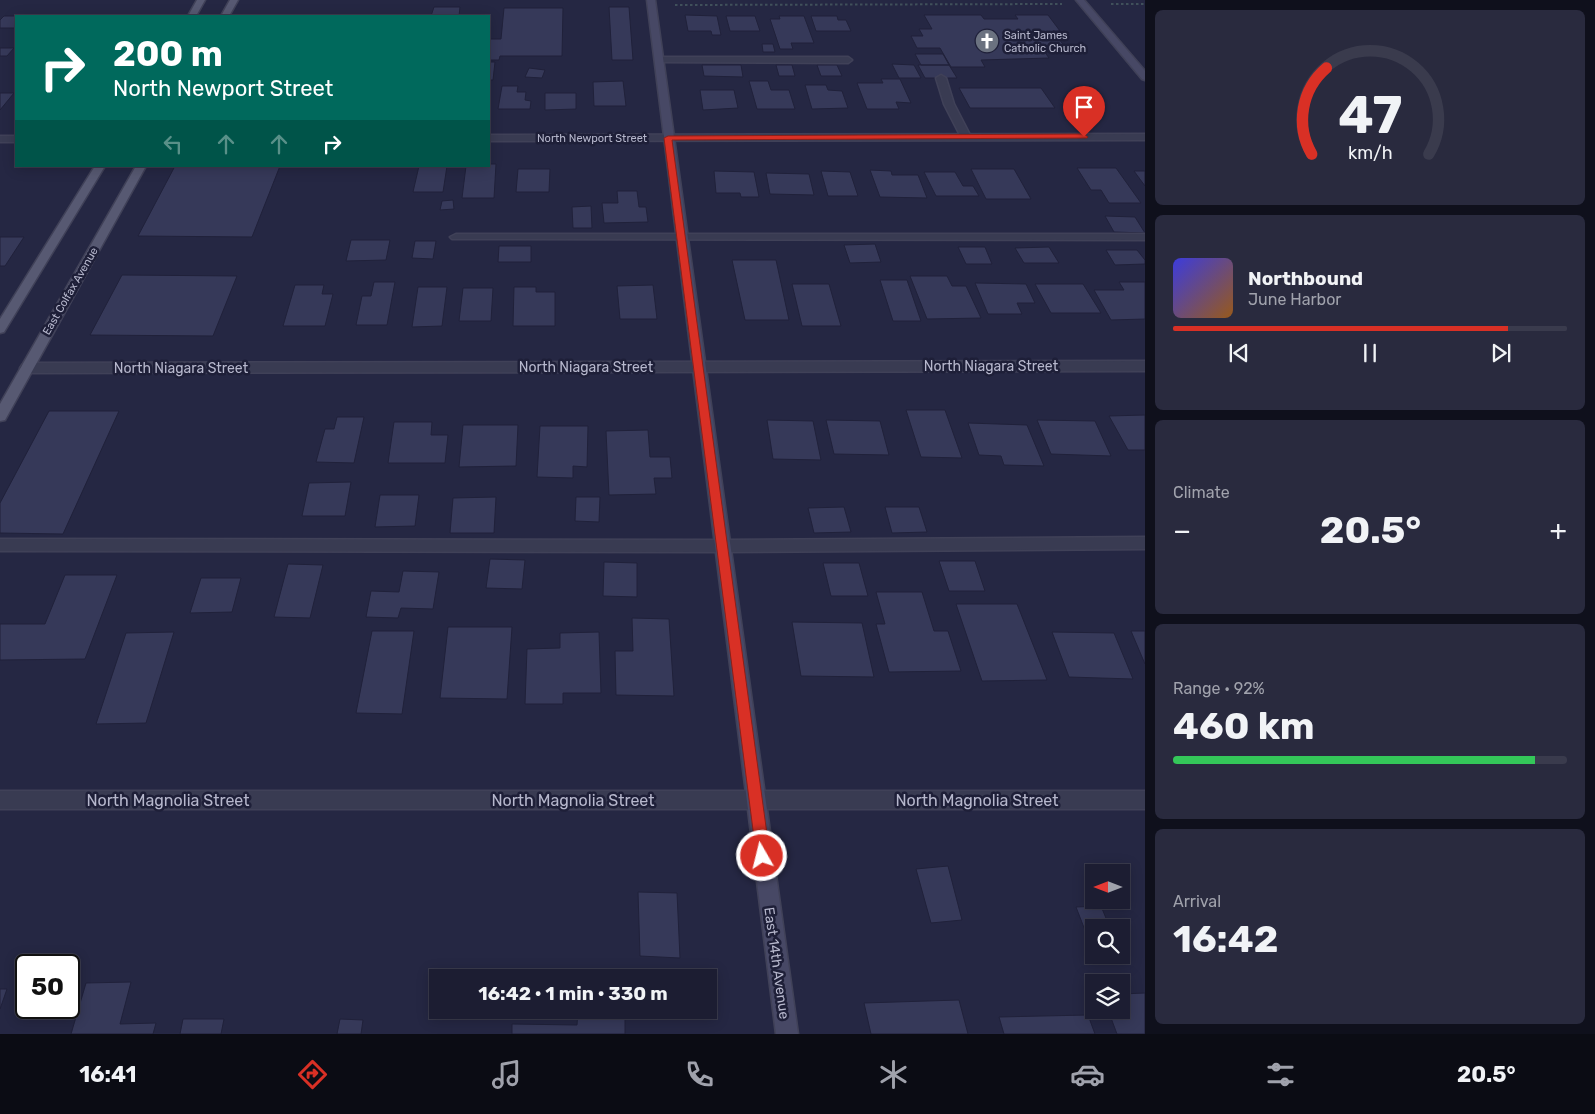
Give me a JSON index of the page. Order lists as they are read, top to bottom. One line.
{"streets":{"main road":["East Colfax Avenue","East 14th Avenue"],"street":["North Newport Street","North Niagara Street","North Magnolia Street"]},"crossings":[["North Newport Street","East 14th Avenue"],["East Colfax Avenue","North Niagara Street"],["North Niagara Street","East 14th Avenue"],["North Magnolia Street","East 14th Avenue"]],"places":{"church":["Saint James Catholic Church"]},"north":"left","page":{"turn":["200 m","North Newport Street"],"song":["Northbound","June Harbor"],"tile":["Climate",["Range · 92%","460 km"],["Arrival","16:42"]],"heat":["−","20.5°","+"],"limit":"50","trip":"16:42 · 1 min · 330 m","tabs":["16:41","20.5°"],"gauge":["47","km/h"]}}
